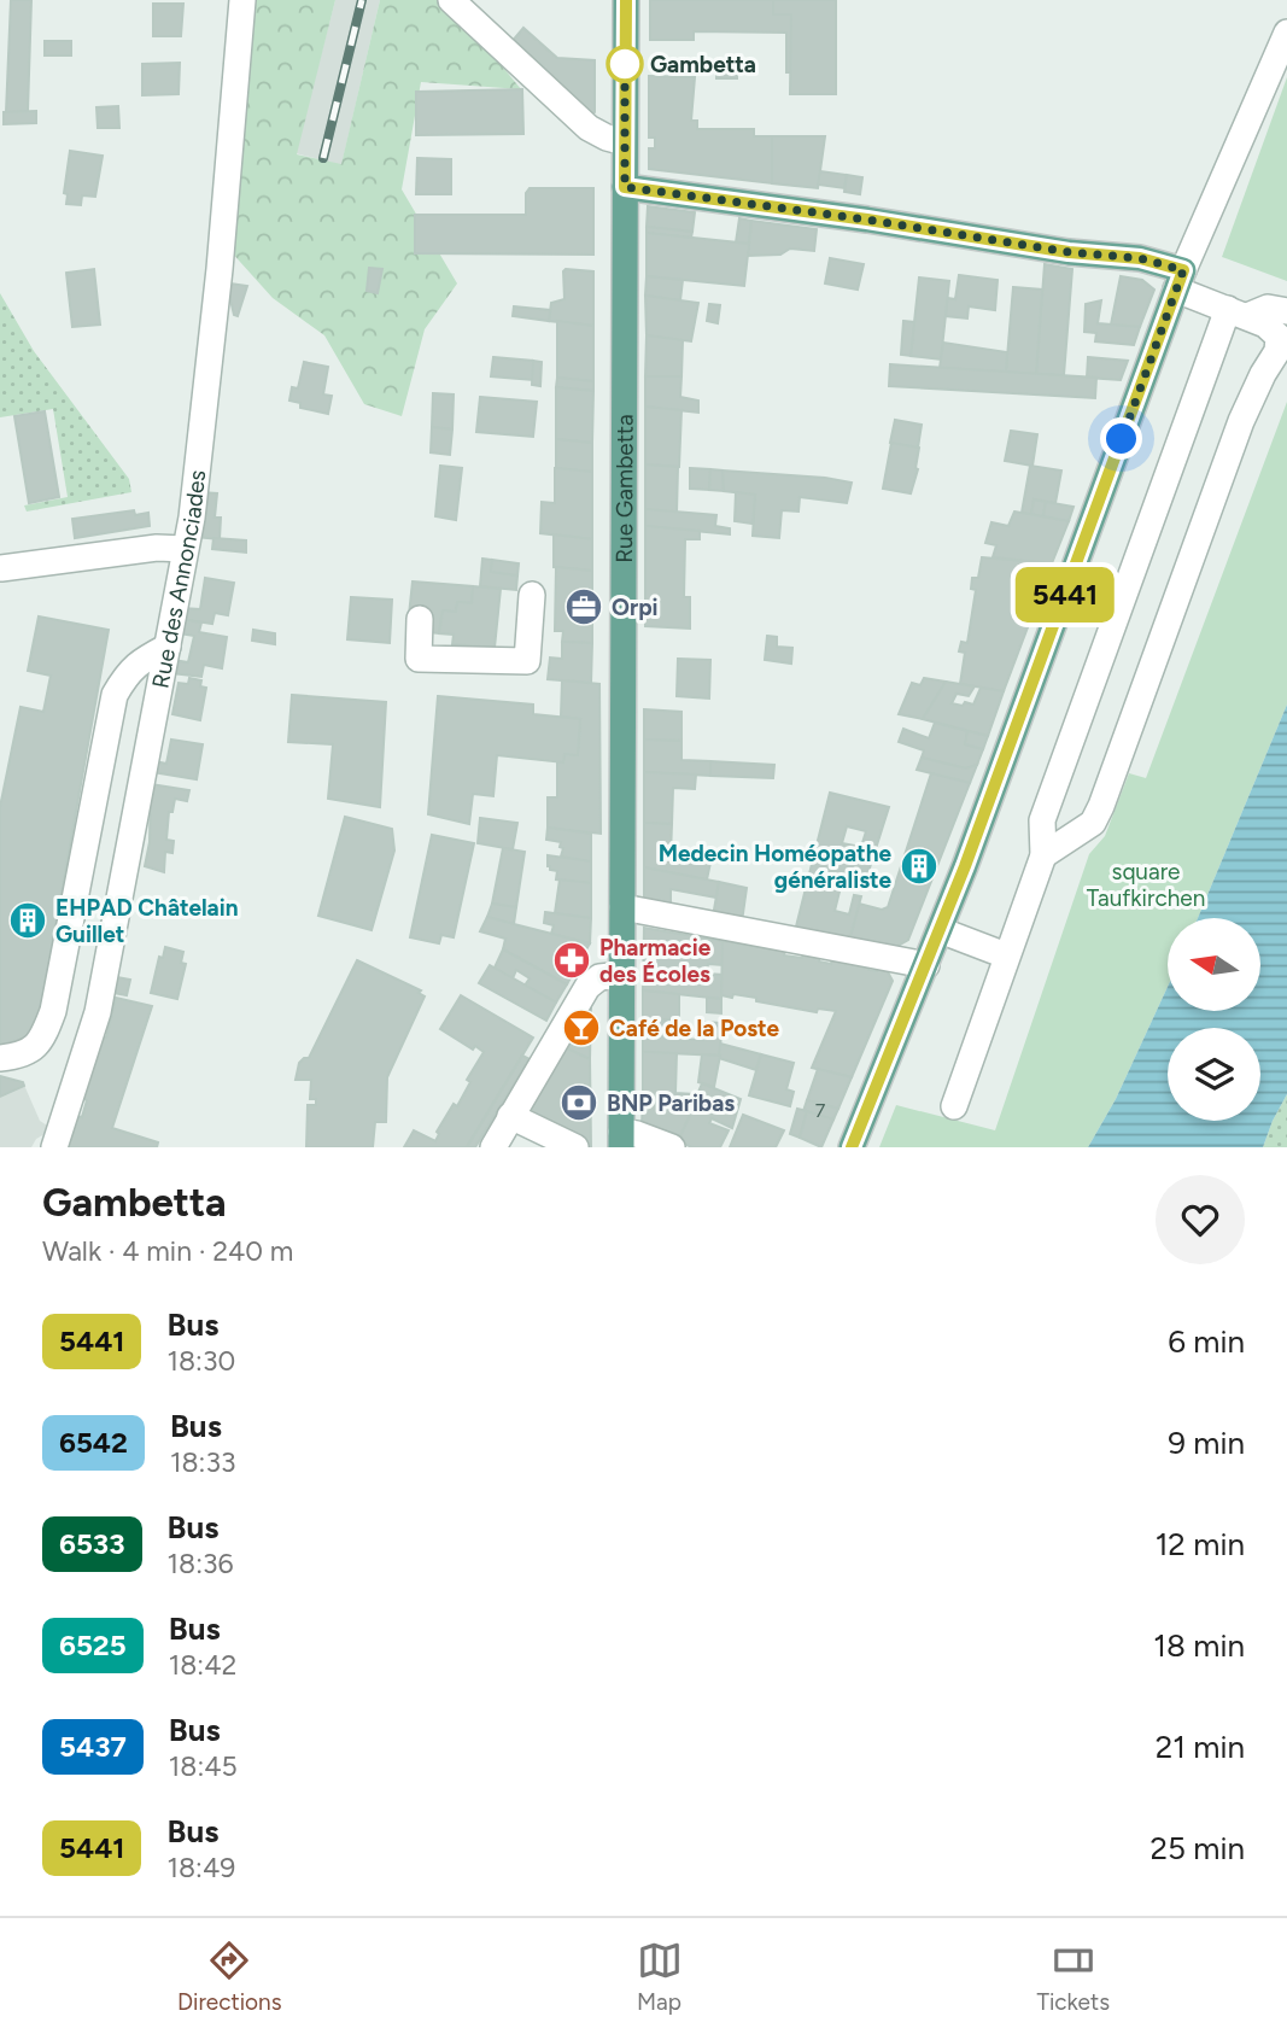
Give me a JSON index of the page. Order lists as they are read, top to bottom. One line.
{"streets":{"main road":["Rue Gambetta"],"street":["Rue des Annonciades"]},"parks":["square Taufkirchen"],"places":{"other":["Gambetta"],"office":["Orpi"],"building":["Medecin Homéopathe généraliste","EHPAD Châtelain Guillet"],"pharmacy":["Pharmacie des Écoles"],"bar":["Café de la Poste"],"bank":["BNP Paribas"]},"lines":["bus line 5441"],"house_numbers":["7"],"north":"left","page":{"on_map":"5441","heading":["Gambetta","Walk · 4 min · 240 m"],"list":[{"mark":"5441","name":"Bus","note":"18:30","value":"6 min"},{"mark":"6542","name":"Bus","note":"18:33","value":"9 min"},{"mark":"6533","name":"Bus","note":"18:36","value":"12 min"},{"mark":"6525","name":"Bus","note":"18:42","value":"18 min"},{"mark":"5437","name":"Bus","note":"18:45","value":"21 min"},{"mark":"5441","name":"Bus","note":"18:49","value":"25 min"}],"tabs":["Directions","Map","Tickets"]}}
